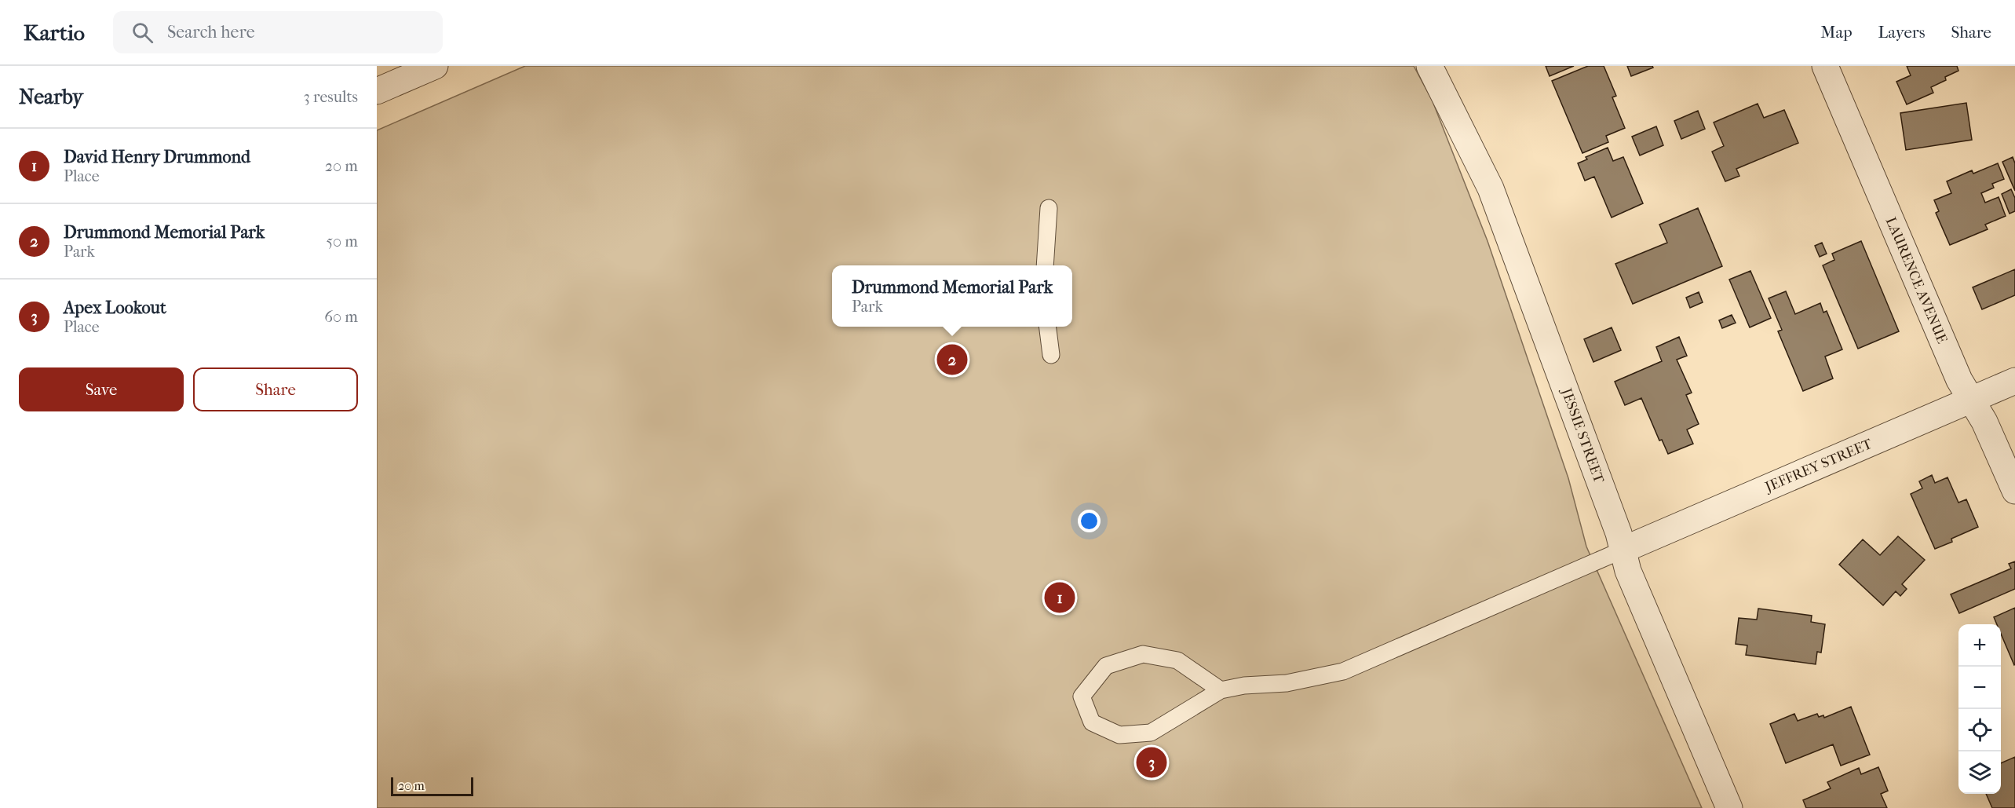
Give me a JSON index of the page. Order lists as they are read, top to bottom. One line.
{"streets":{"street":["LAURENCE AVENUE","JESSIE STREET","JEFFREY STREET"]},"crossings":[["LAURENCE AVENUE","JEFFREY STREET"],["JESSIE STREET","JEFFREY STREET"]],"scale_bar":"20 m","page":{"header":"Kartio","search":"Search here","nav":["Map","Layers","Share"],"heading":["Nearby","3 results"],"list":[{"mark":"1","name":"David Henry Drummond","note":"Place","value":"20 m"},{"mark":"2","name":"Drummond Memorial Park","note":"Park","value":"50 m"},{"mark":"3","name":"Apex Lookout","note":"Place","value":"60 m"}],"popup":["Drummond Memorial Park","Park"],"pins":["2","1","3"],"buttons":["Save","Share"],"map_buttons":["+","−"],"scale":"20 m"}}
